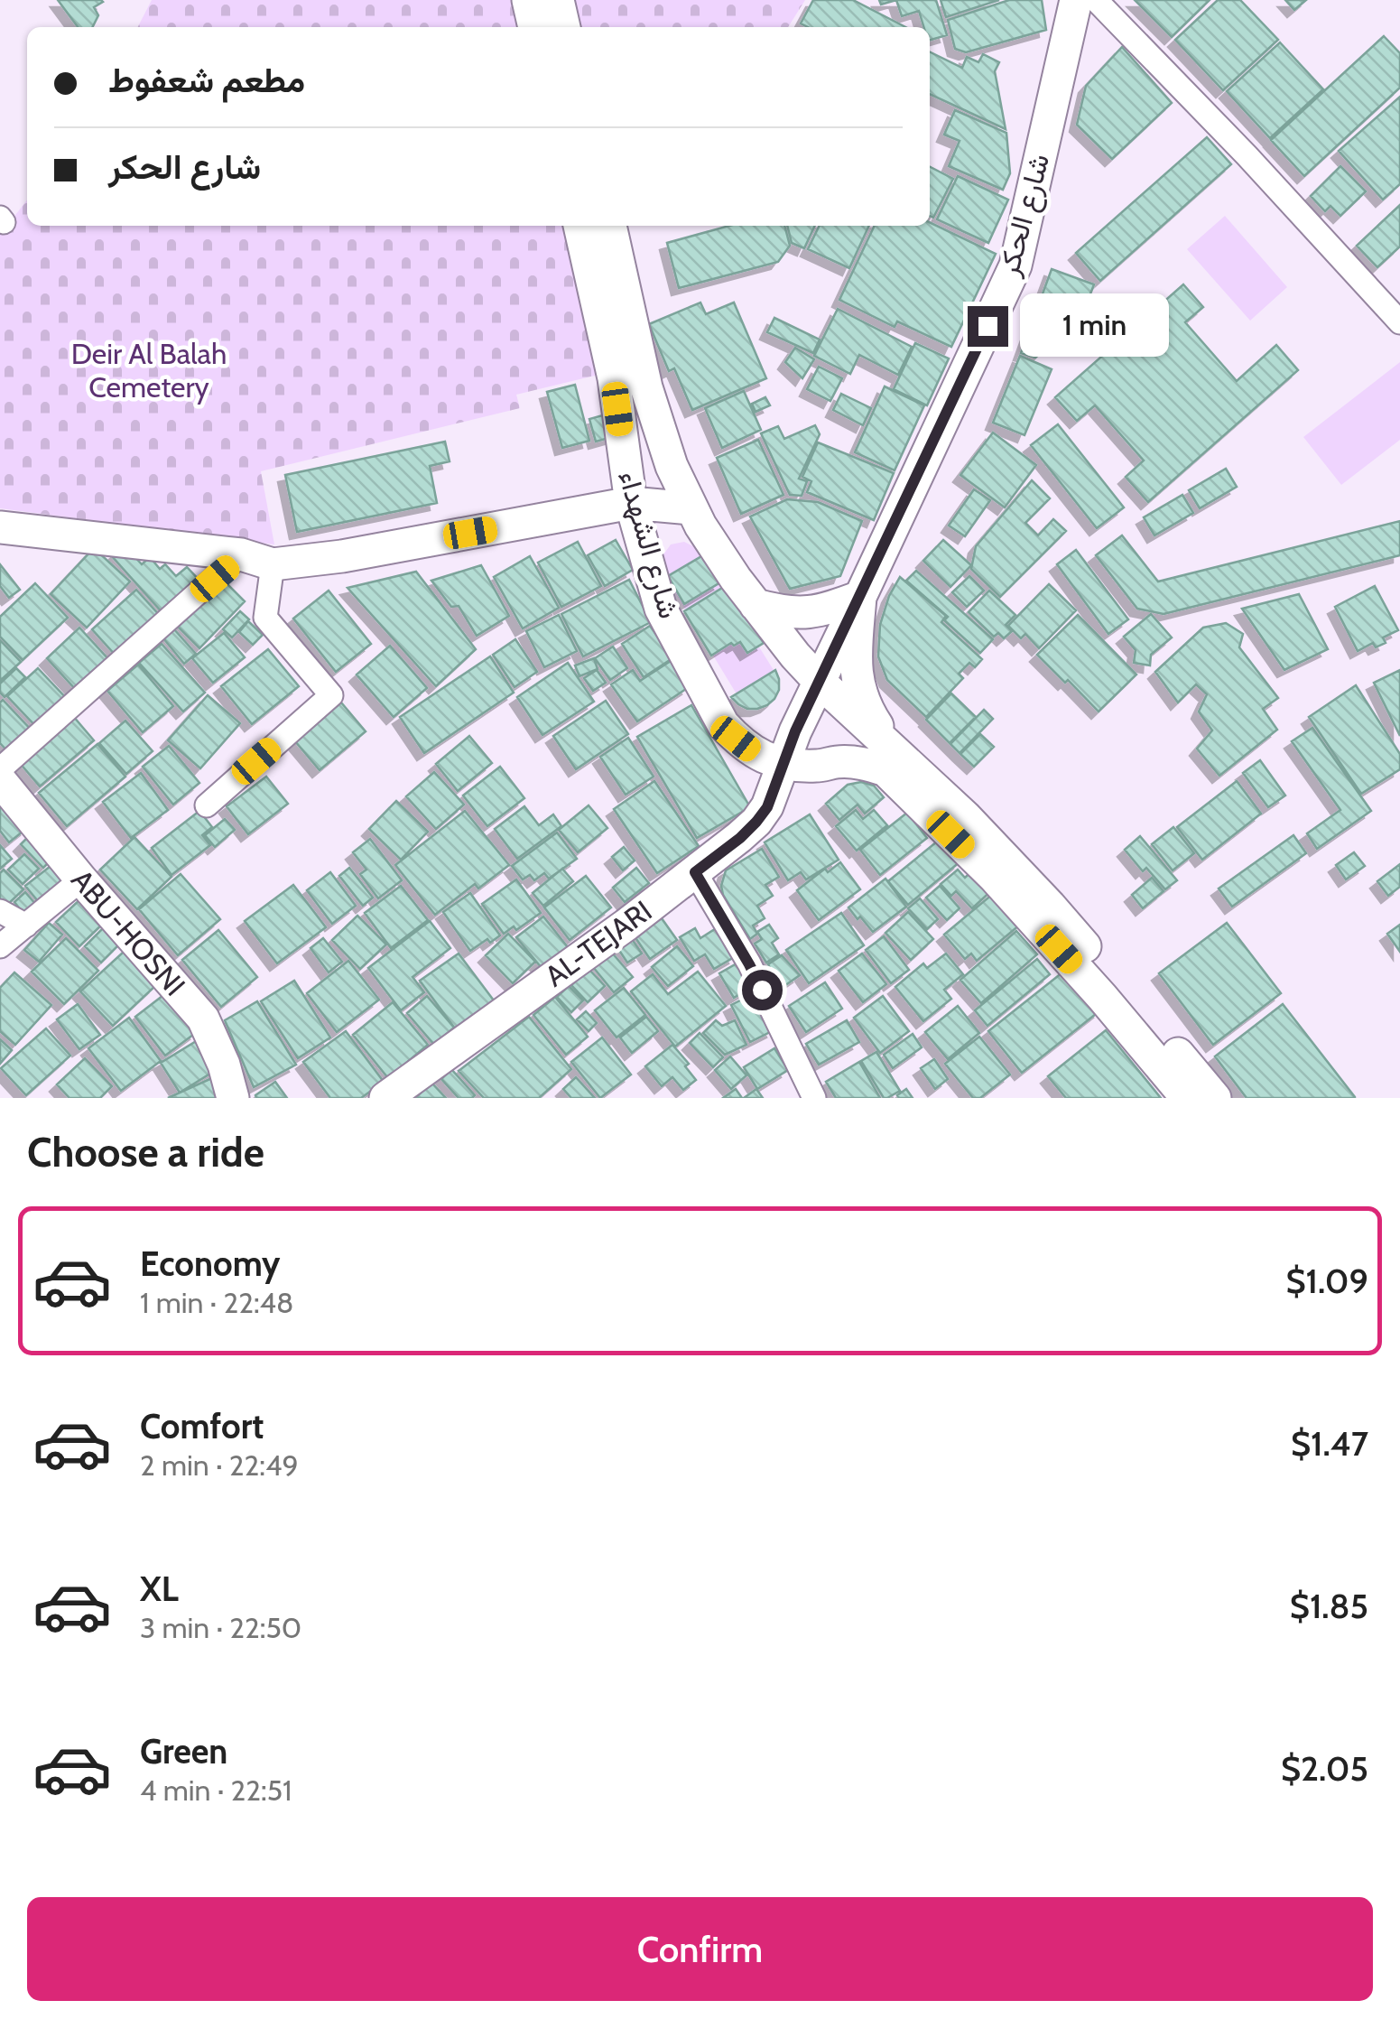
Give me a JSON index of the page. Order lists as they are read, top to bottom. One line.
{"streets":{"street":["شارع الحكر","شارع الشهداء","ABU-HOSNI","AL-TEJARI"]},"crossings":[["شارع الحكر","شارع الشهداء"],["شارع الحكر","AL-TEJARI"],["شارع الشهداء","AL-TEJARI"]],"parks":["Deir Al Balah Cemetery"],"page":{"banner":["مطعم شعفوط","شارع الحكر"],"bubble":"1 min","heading":"Choose a ride","list":[{"name":"Economy","note":"1 min · 22:48","value":"$1.09"},{"name":"Comfort","note":"2 min · 22:49","value":"$1.47"},{"name":"XL","note":"3 min · 22:50","value":"$1.85"},{"name":"Green","note":"4 min · 22:51","value":"$2.05"}],"buttons":"Confirm"}}
